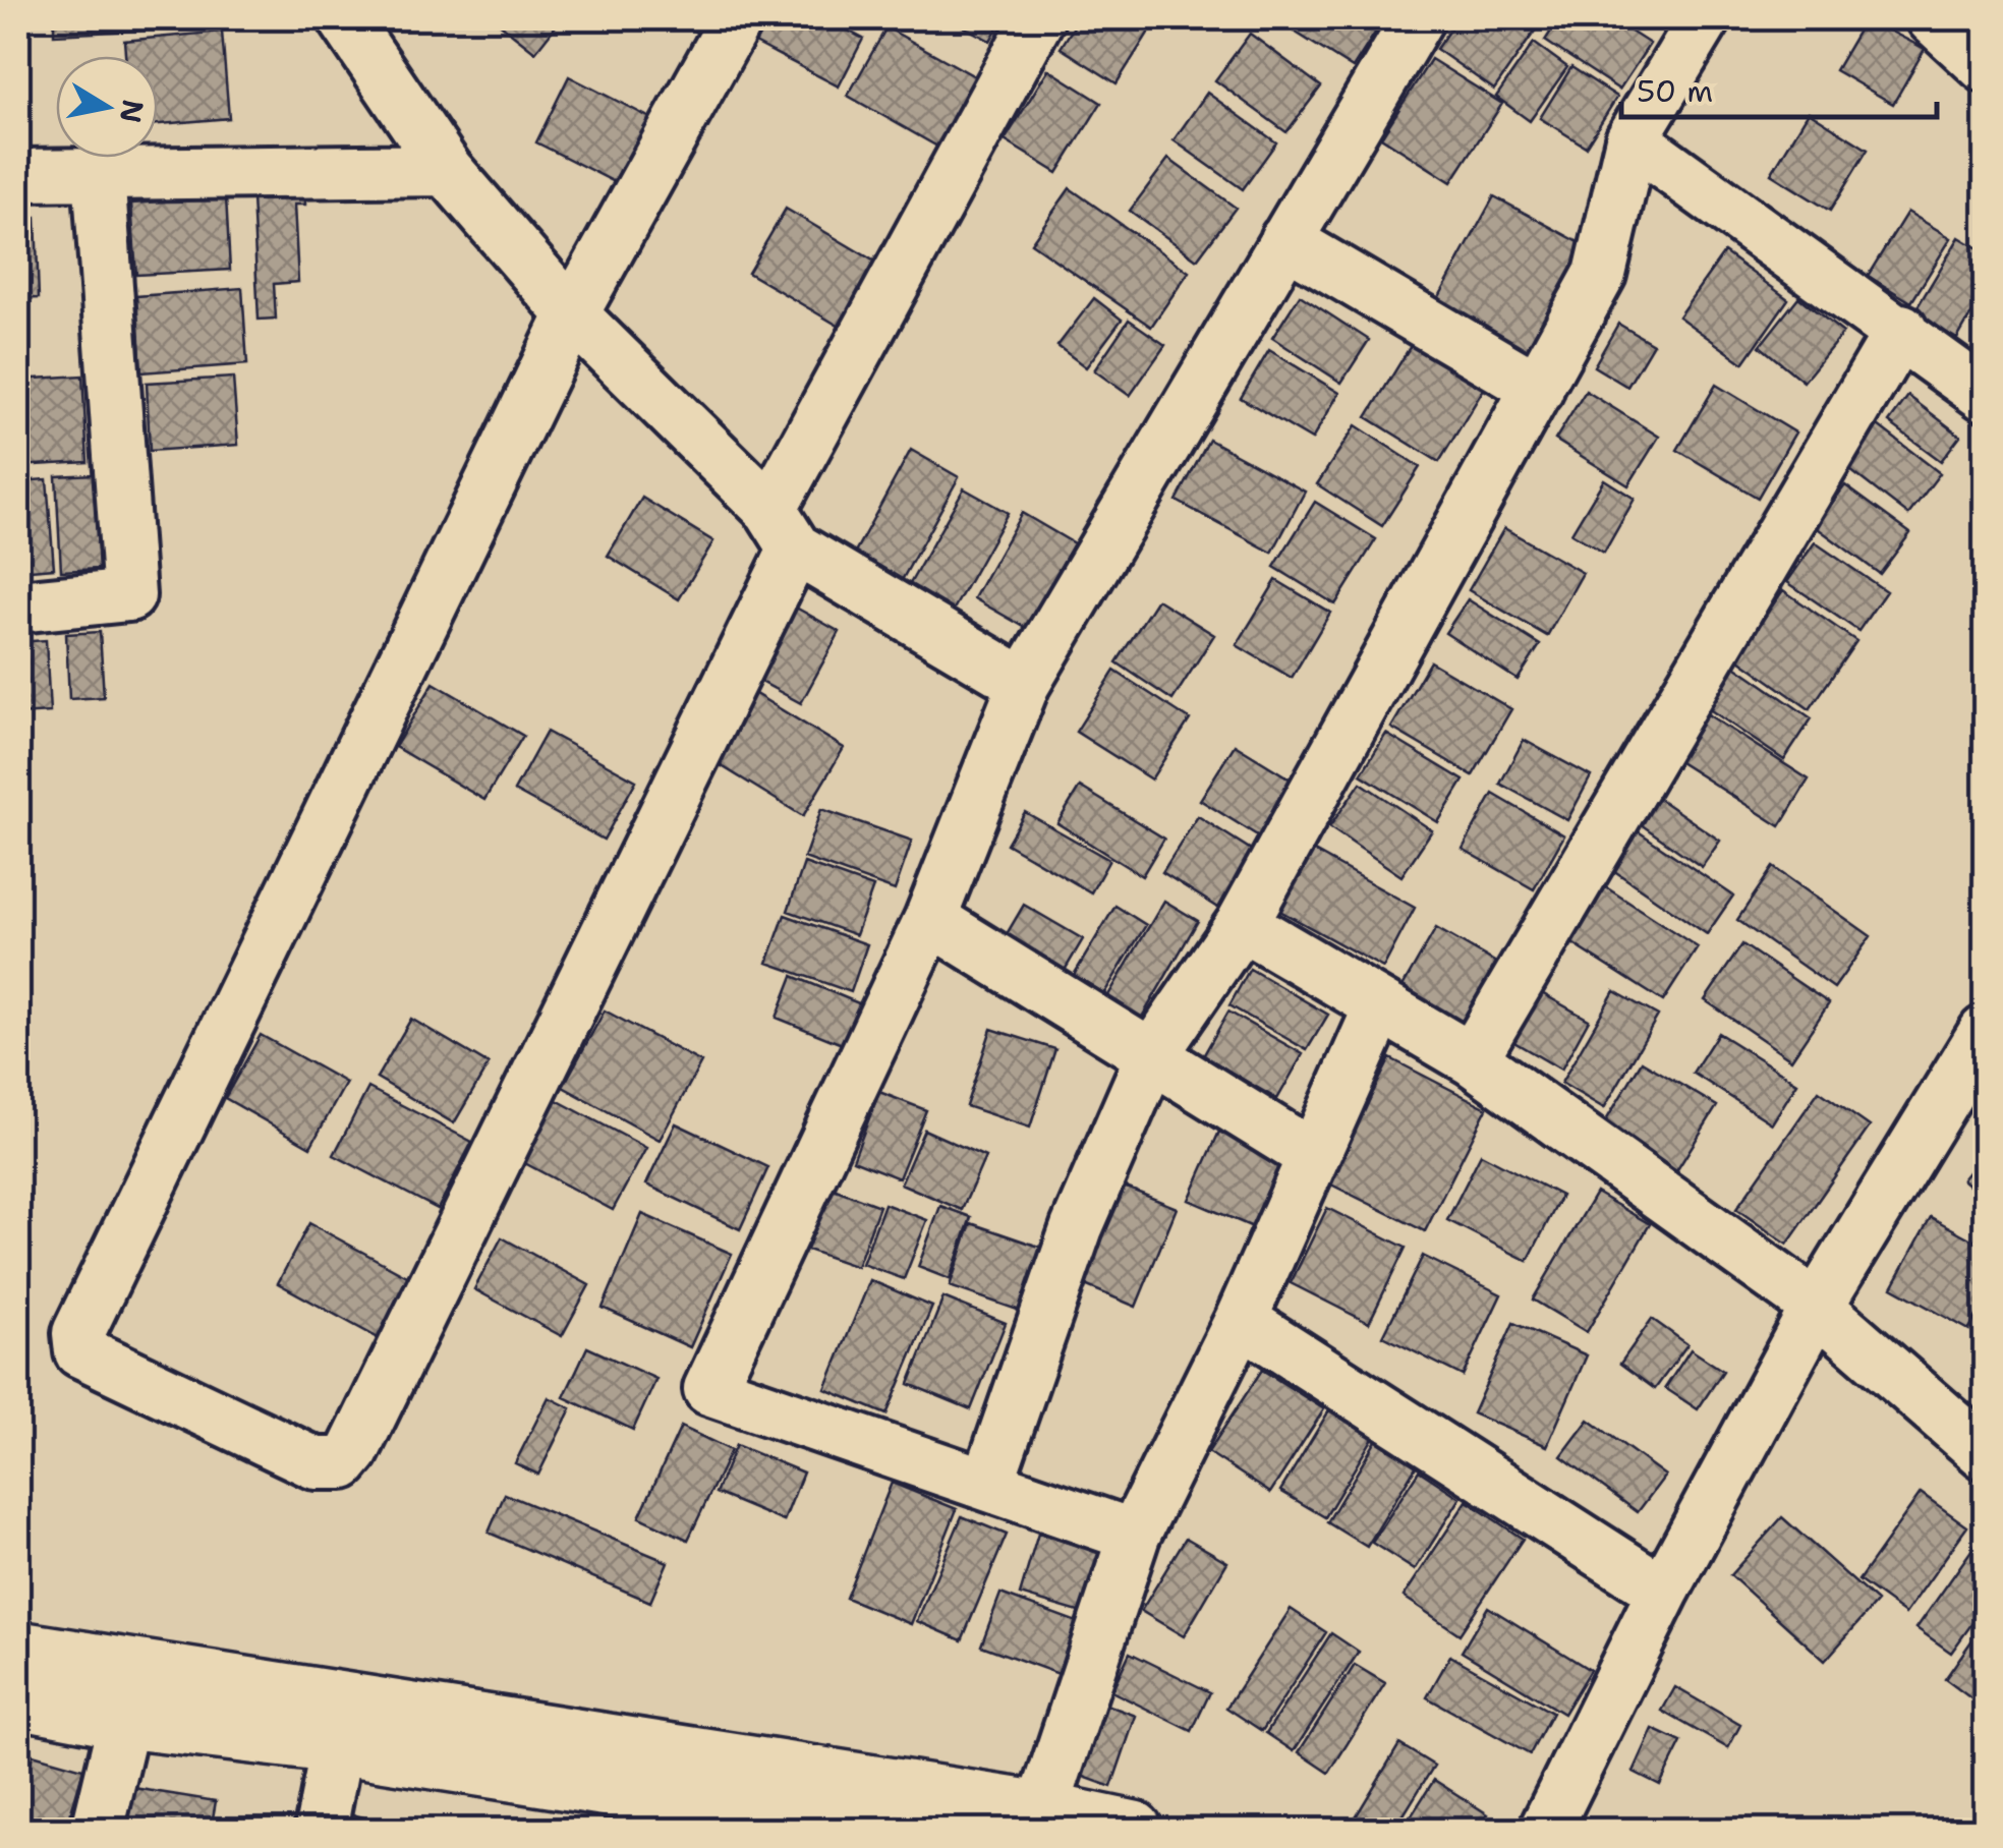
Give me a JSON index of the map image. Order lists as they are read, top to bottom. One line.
{"scale_bar":"50 m","north":"right"}
